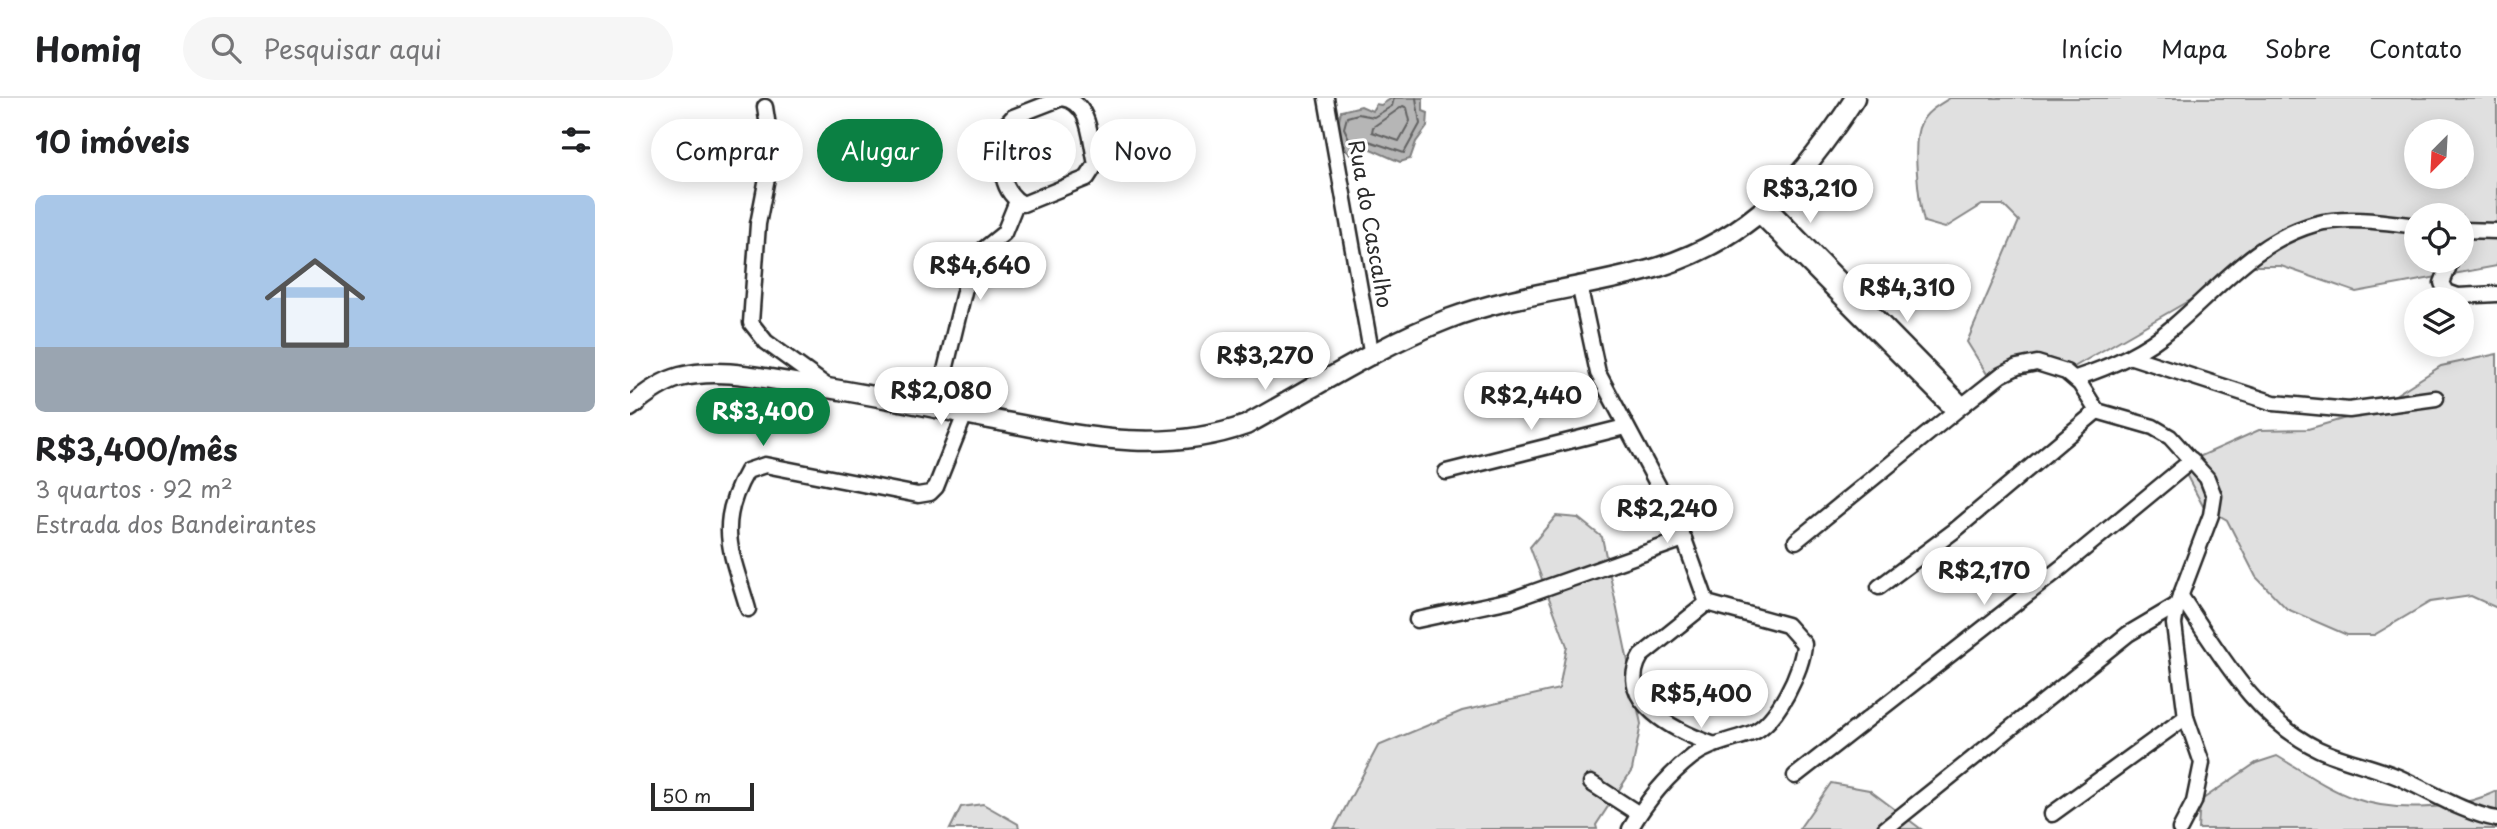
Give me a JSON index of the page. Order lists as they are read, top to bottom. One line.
{"streets":{"street":["Rua do Cascalho"]},"scale_bar":"50 m","north":"bottom left","page":{"header":"Homiq","search":"Pesquisar aqui","nav":["Início","Mapa","Sobre","Contato"],"heading":"10 imóveis","chip":["Comprar","Alugar","Filtros","Novo"],"price":["R$3,210","R$4,640","R$4,310","R$3,270","R$2,080","R$2,440","R$3,400","R$2,240","R$2,170","R$5,400"],"list":[{"name":"R$3,400/mês","note":"3 quartos · 92 m² · Estrada dos Bandeirantes"}],"scale":"50 m"}}
